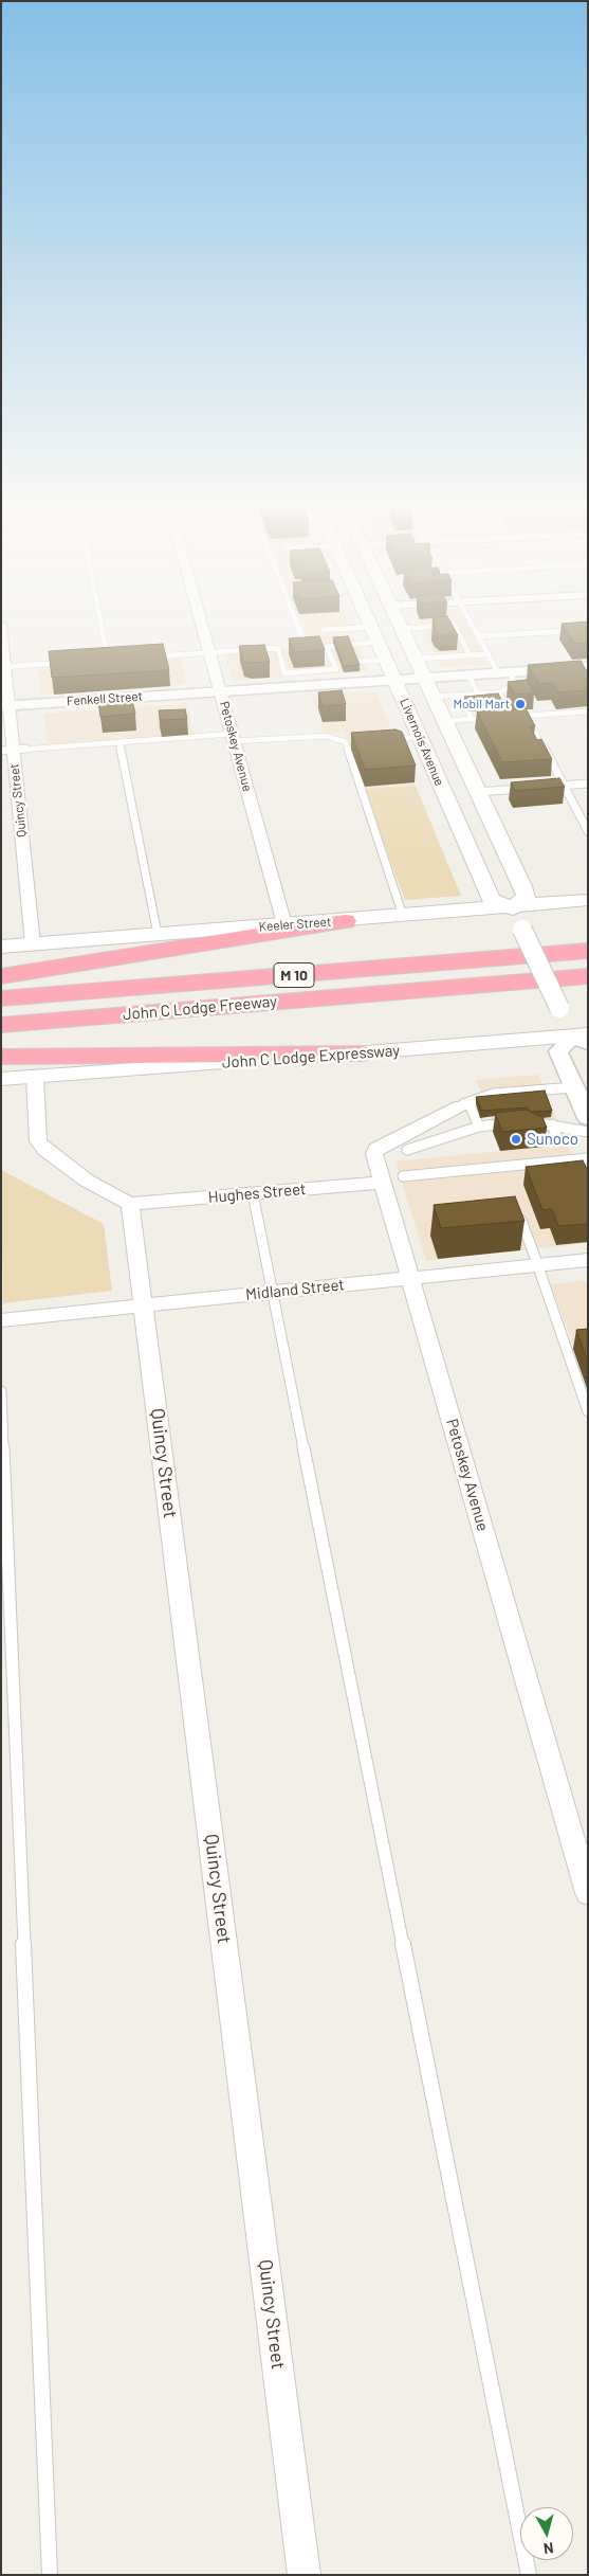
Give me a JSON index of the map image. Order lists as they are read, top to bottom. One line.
{"streets":{"highway":["M 10","John C Lodge Freeway"],"main road":["Livernois Avenue","Keeler Street","John C Lodge Expressway"],"street":["Fenkell Street","Petoskey Avenue","Quincy Street","Hughes Street","Midland Street"]},"crossings":[["Fenkell Street","Livernois Avenue"],["Fenkell Street","Petoskey Avenue"],["Fenkell Street","Quincy Street"],["Livernois Avenue","Keeler Street"],["Petoskey Avenue","Keeler Street"],["Petoskey Avenue","Hughes Street"],["Petoskey Avenue","Midland Street"],["Quincy Street","Keeler Street"],["Quincy Street","Hughes Street"],["Quincy Street","Midland Street"]],"places":["Mobil Mart","Sunoco"],"north":"bottom"}
